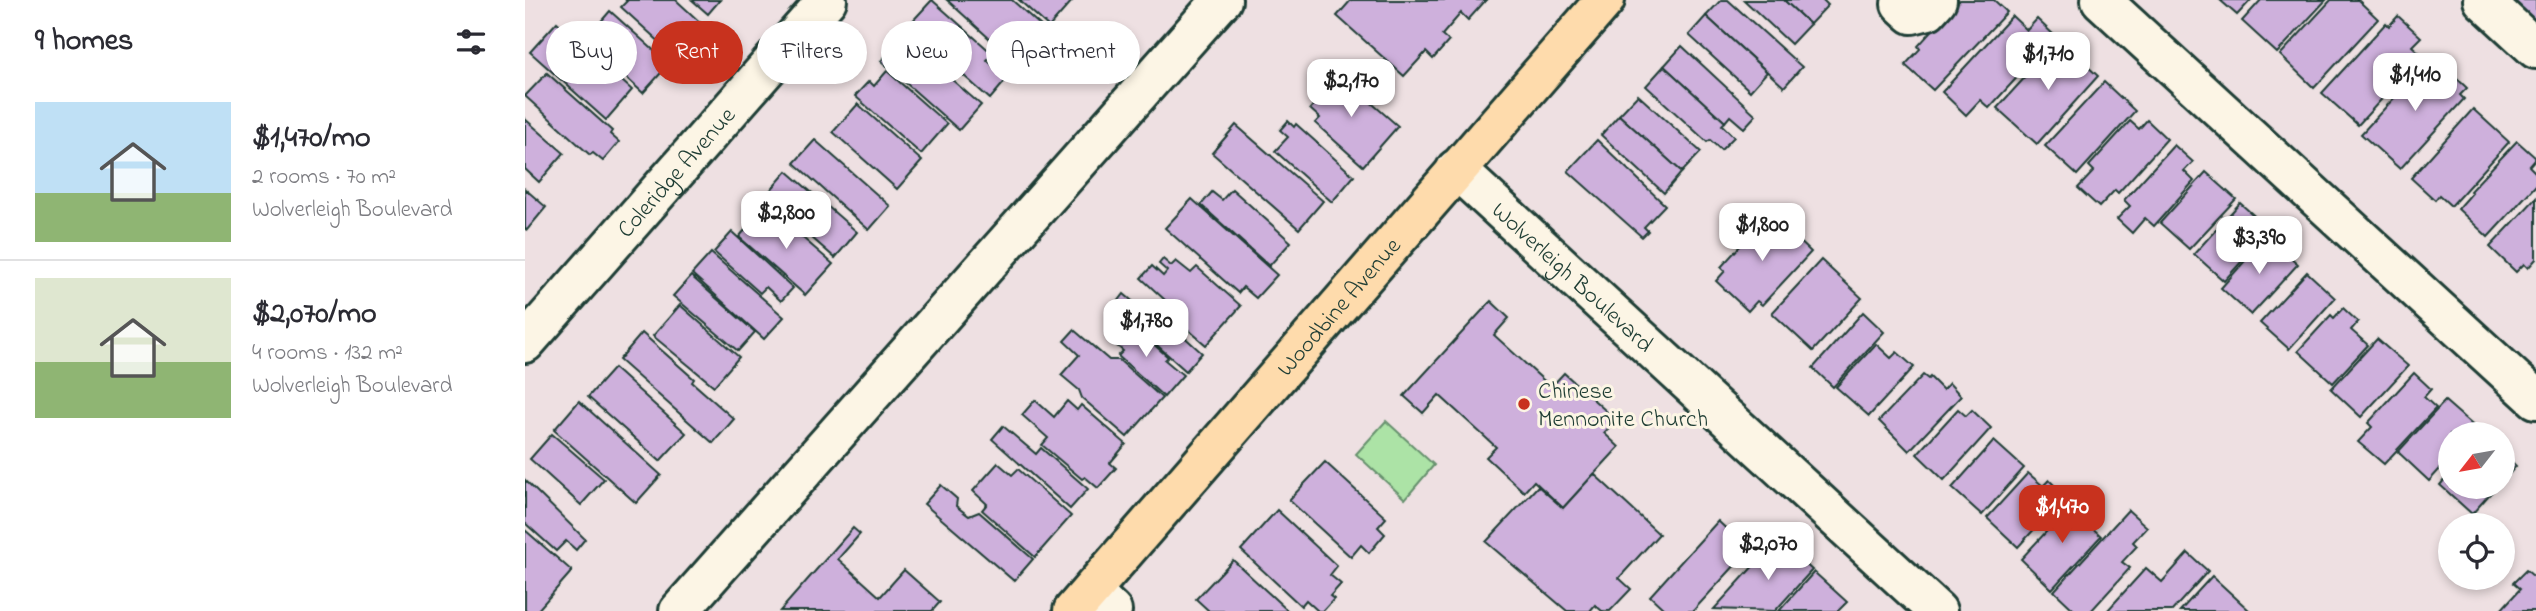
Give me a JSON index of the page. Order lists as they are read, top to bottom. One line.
{"streets":{"main road":["Woodbine Avenue"],"street":["Coleridge Avenue","Wolverleigh Boulevard"]},"crossings":[["Wolverleigh Boulevard","Woodbine Avenue"]],"places":["Chinese Mennonite Church"],"north":"bottom left","page":{"heading":"9 homes","chip":["Buy","Rent","Filters","New","Apartment"],"price":["$1,710","$1,410","$2,170","$2,800","$1,800","$3,390","$1,780","$1,470","$2,070"],"list":[{"name":"$1,470/mo","note":"2 rooms · 70 m² · Wolverleigh Boulevard"},{"name":"$2,070/mo","note":"4 rooms · 132 m² · Wolverleigh Boulevard"}]}}
